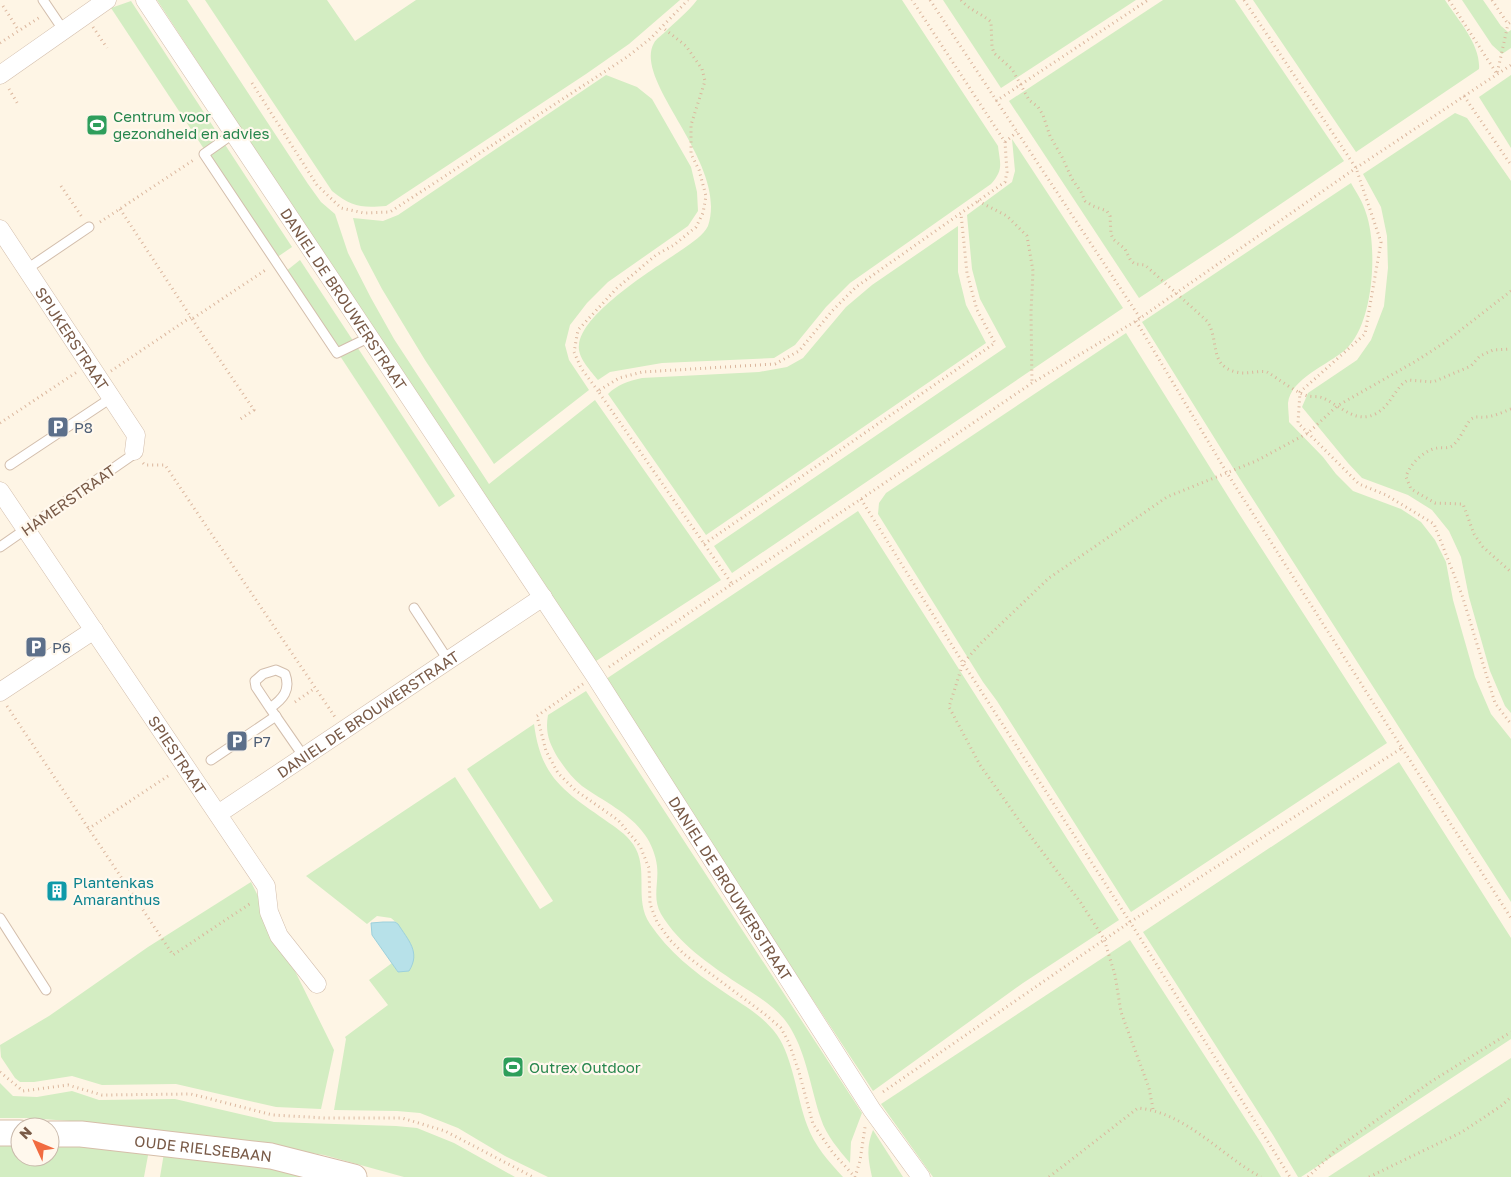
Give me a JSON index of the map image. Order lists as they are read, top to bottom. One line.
{"streets":{"street":["DANIEL DE BROUWERSTRAAT","SPIJKERSTRAAT","SPIESTRAAT","OUDE RIELSEBAAN"],"lane":["HAMERSTRAAT"]},"crossings":[["DANIEL DE BROUWERSTRAAT","SPIESTRAAT"],["SPIJKERSTRAAT","HAMERSTRAAT"],["HAMERSTRAAT","SPIESTRAAT"]],"places":{"sports":["Centrum voor gezondheid en advies","Outrex Outdoor"],"parking":["P8","P6","P7"],"building":["Plantenkas Amaranthus"]},"north":"top left"}
